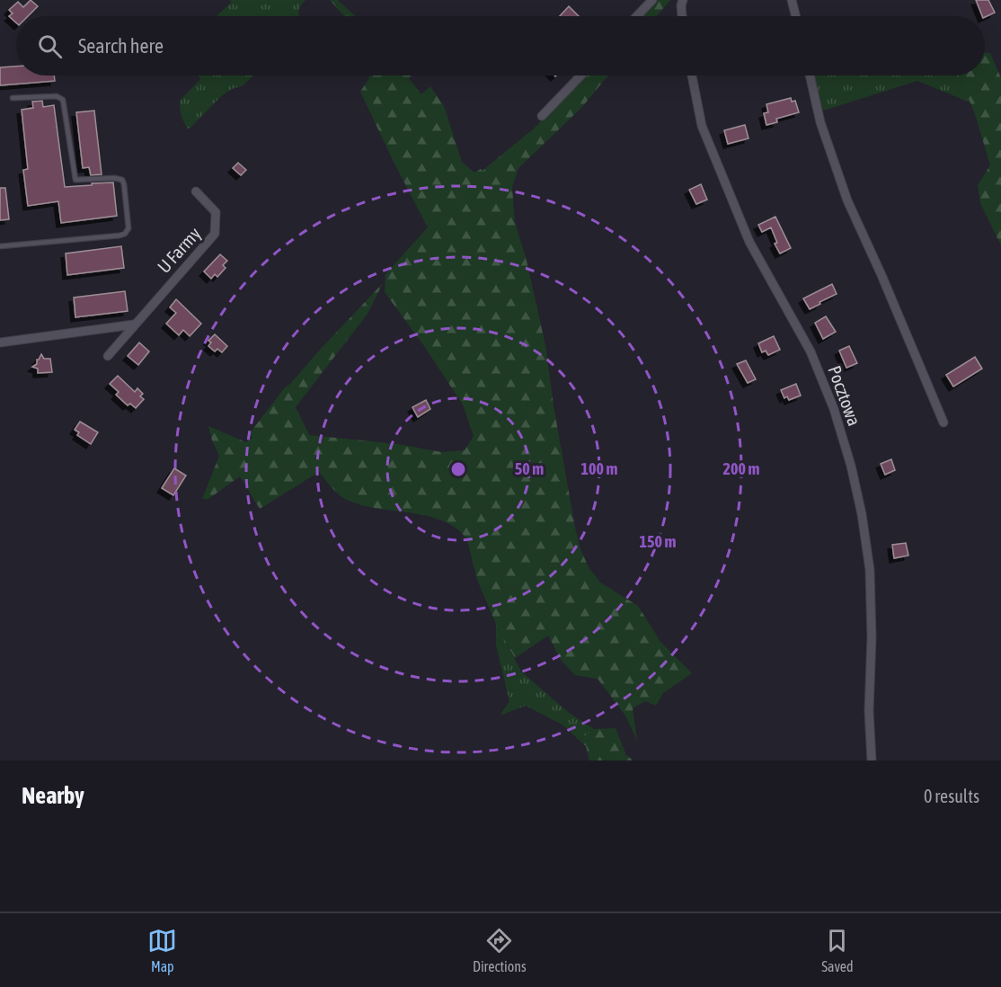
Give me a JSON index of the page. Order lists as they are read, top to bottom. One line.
{"streets":{"street":["U Farmy","Pocztowa"]},"page":{"search":"Search here","heading":["Nearby","0 results"],"nav":["Map","Directions","Saved"]},"rings":["50 m","100 m","200 m","150 m"]}
